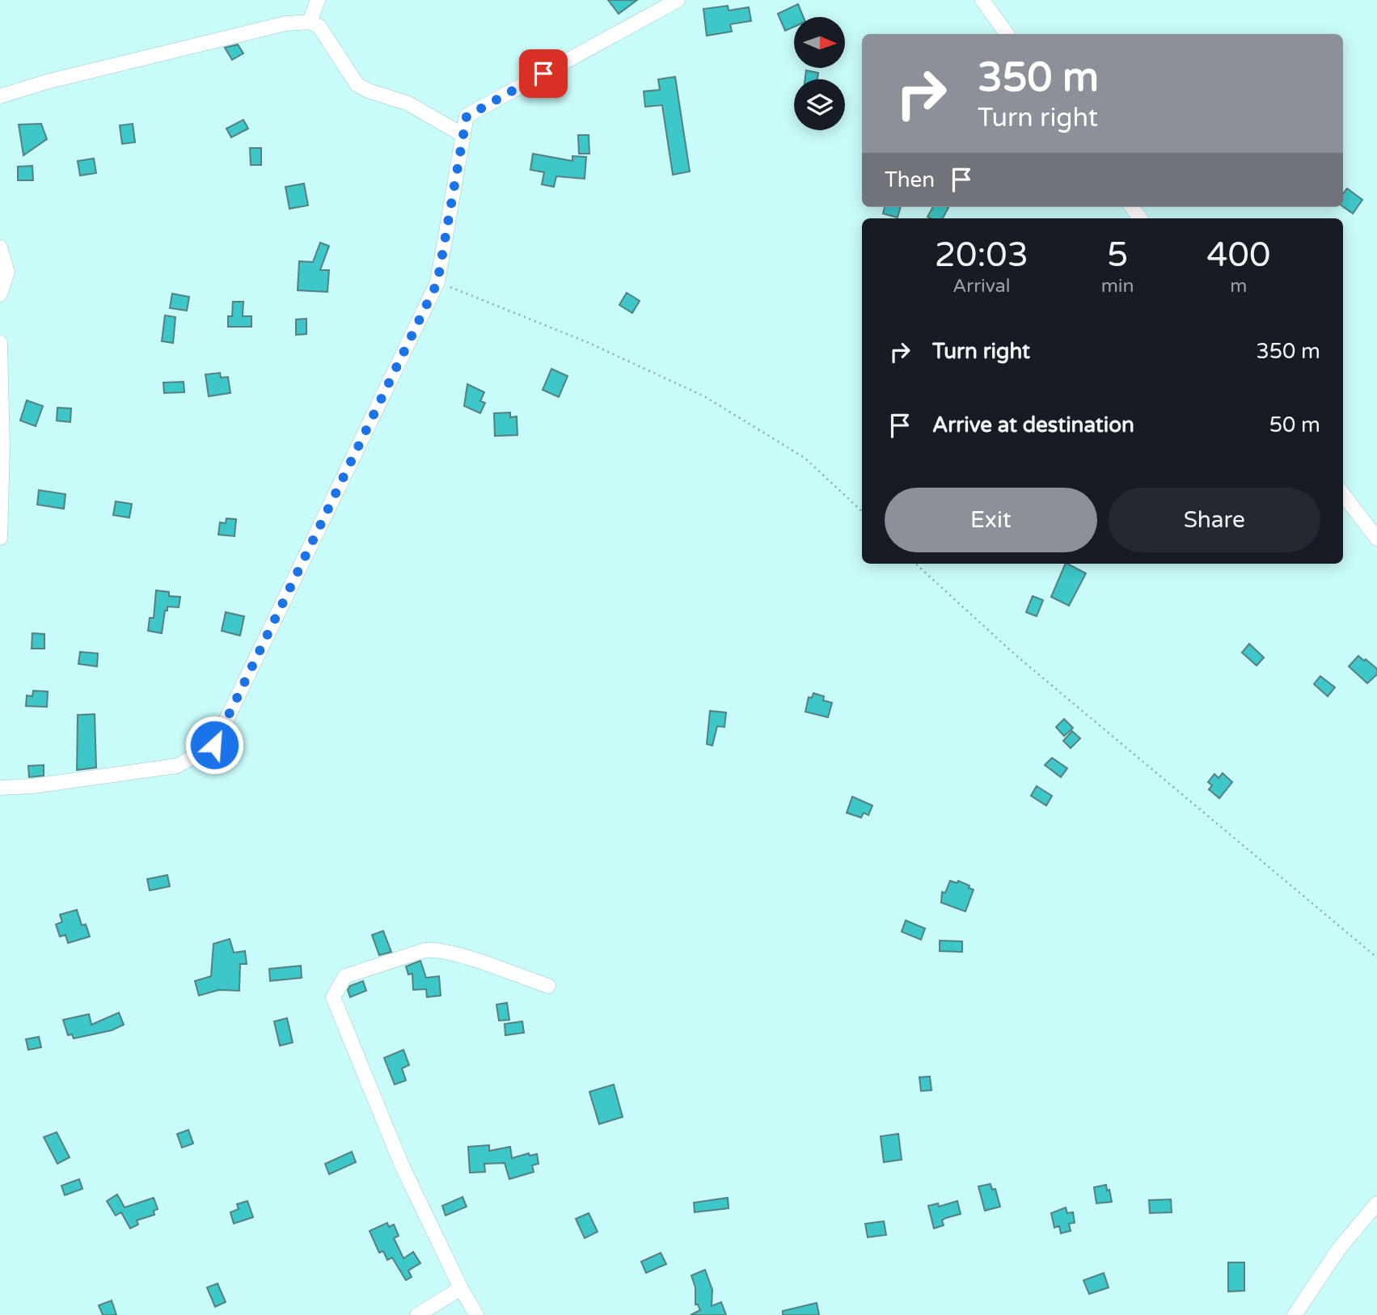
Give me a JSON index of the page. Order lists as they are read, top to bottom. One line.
{"north":"right","page":{"turn":["350 m","Turn right"],"then":"Then","eta":["20:03","Arrival","5","min","400","m"],"list":[{"name":"Turn right","value":"350 m"},{"name":"Arrive at destination","value":"50 m"}],"buttons":["Exit","Share"]}}
